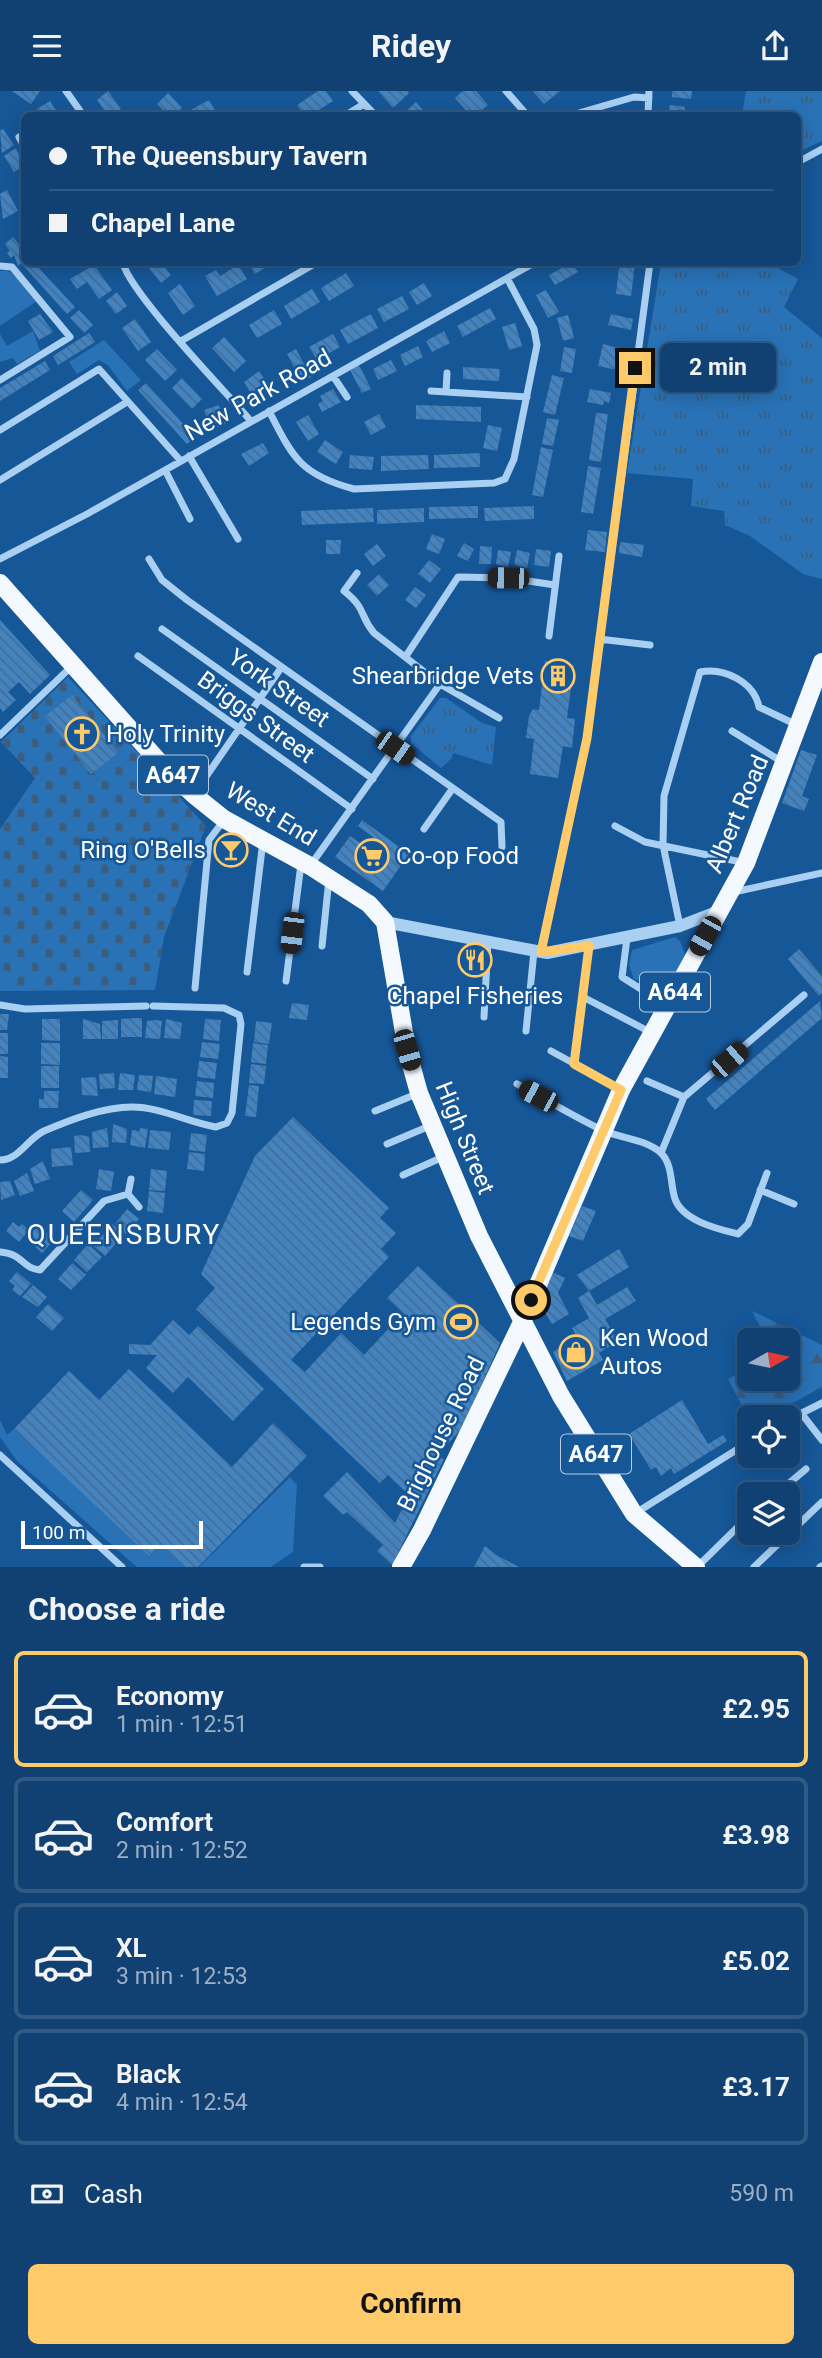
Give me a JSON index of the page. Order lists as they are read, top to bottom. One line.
{"streets":{"main road":["A647","West End","Albert Road","A644","High Street","Brighouse Road"],"street":["New Park Road","York Street","Briggs Street"]},"crossings":[["A647","Albert Road"],["A647","High Street"],["A647","Brighouse Road"],["West End","High Street"],["Albert Road","High Street"],["Albert Road","Brighouse Road"],["High Street","Brighouse Road"]],"districts":["QUEENSBURY"],"places":{"building":["Shearbridge Vets"],"church":["Holy Trinity"],"bar":["Ring O'Bells"],"supermarket":["Co-op Food"],"restaurant":["Chapel Fisheries"],"sports":["Legends Gym"],"shop":["Ken Wood Autos"]},"scale_bar":"100 m","north":"right","page":{"header":"Ridey","banner":["The Queensbury Tavern","Chapel Lane"],"bubble":"2 min","scale":"100 m","heading":"Choose a ride","list":[{"name":"Economy","note":"1 min · 12:51","value":"£2.95"},{"name":"Comfort","note":"2 min · 12:52","value":"£3.98"},{"name":"XL","note":"3 min · 12:53","value":"£5.02"},{"name":"Black","note":"4 min · 12:54","value":"£3.17"}],"pay":["Cash","590 m"],"buttons":"Confirm"}}
